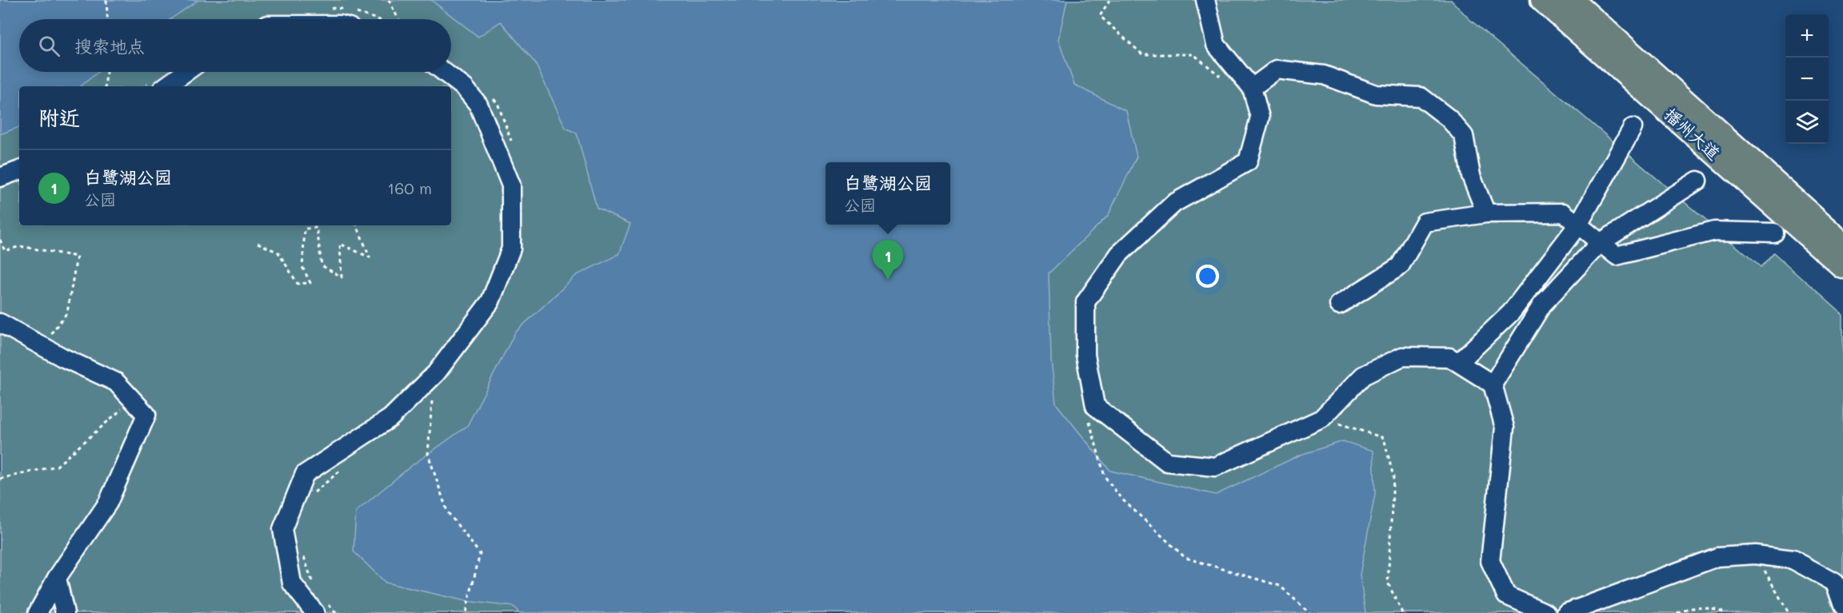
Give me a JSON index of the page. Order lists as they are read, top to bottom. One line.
{"streets":{"main road":["播州大道"]},"page":{"map_buttons":["+","−"],"search":"搜索地点","heading":"附近","list":[{"mark":"1","name":"白鹭湖公园","note":"公园","value":"160 m"}],"popup":["白鹭湖公园","公园"],"pins":"1"}}
